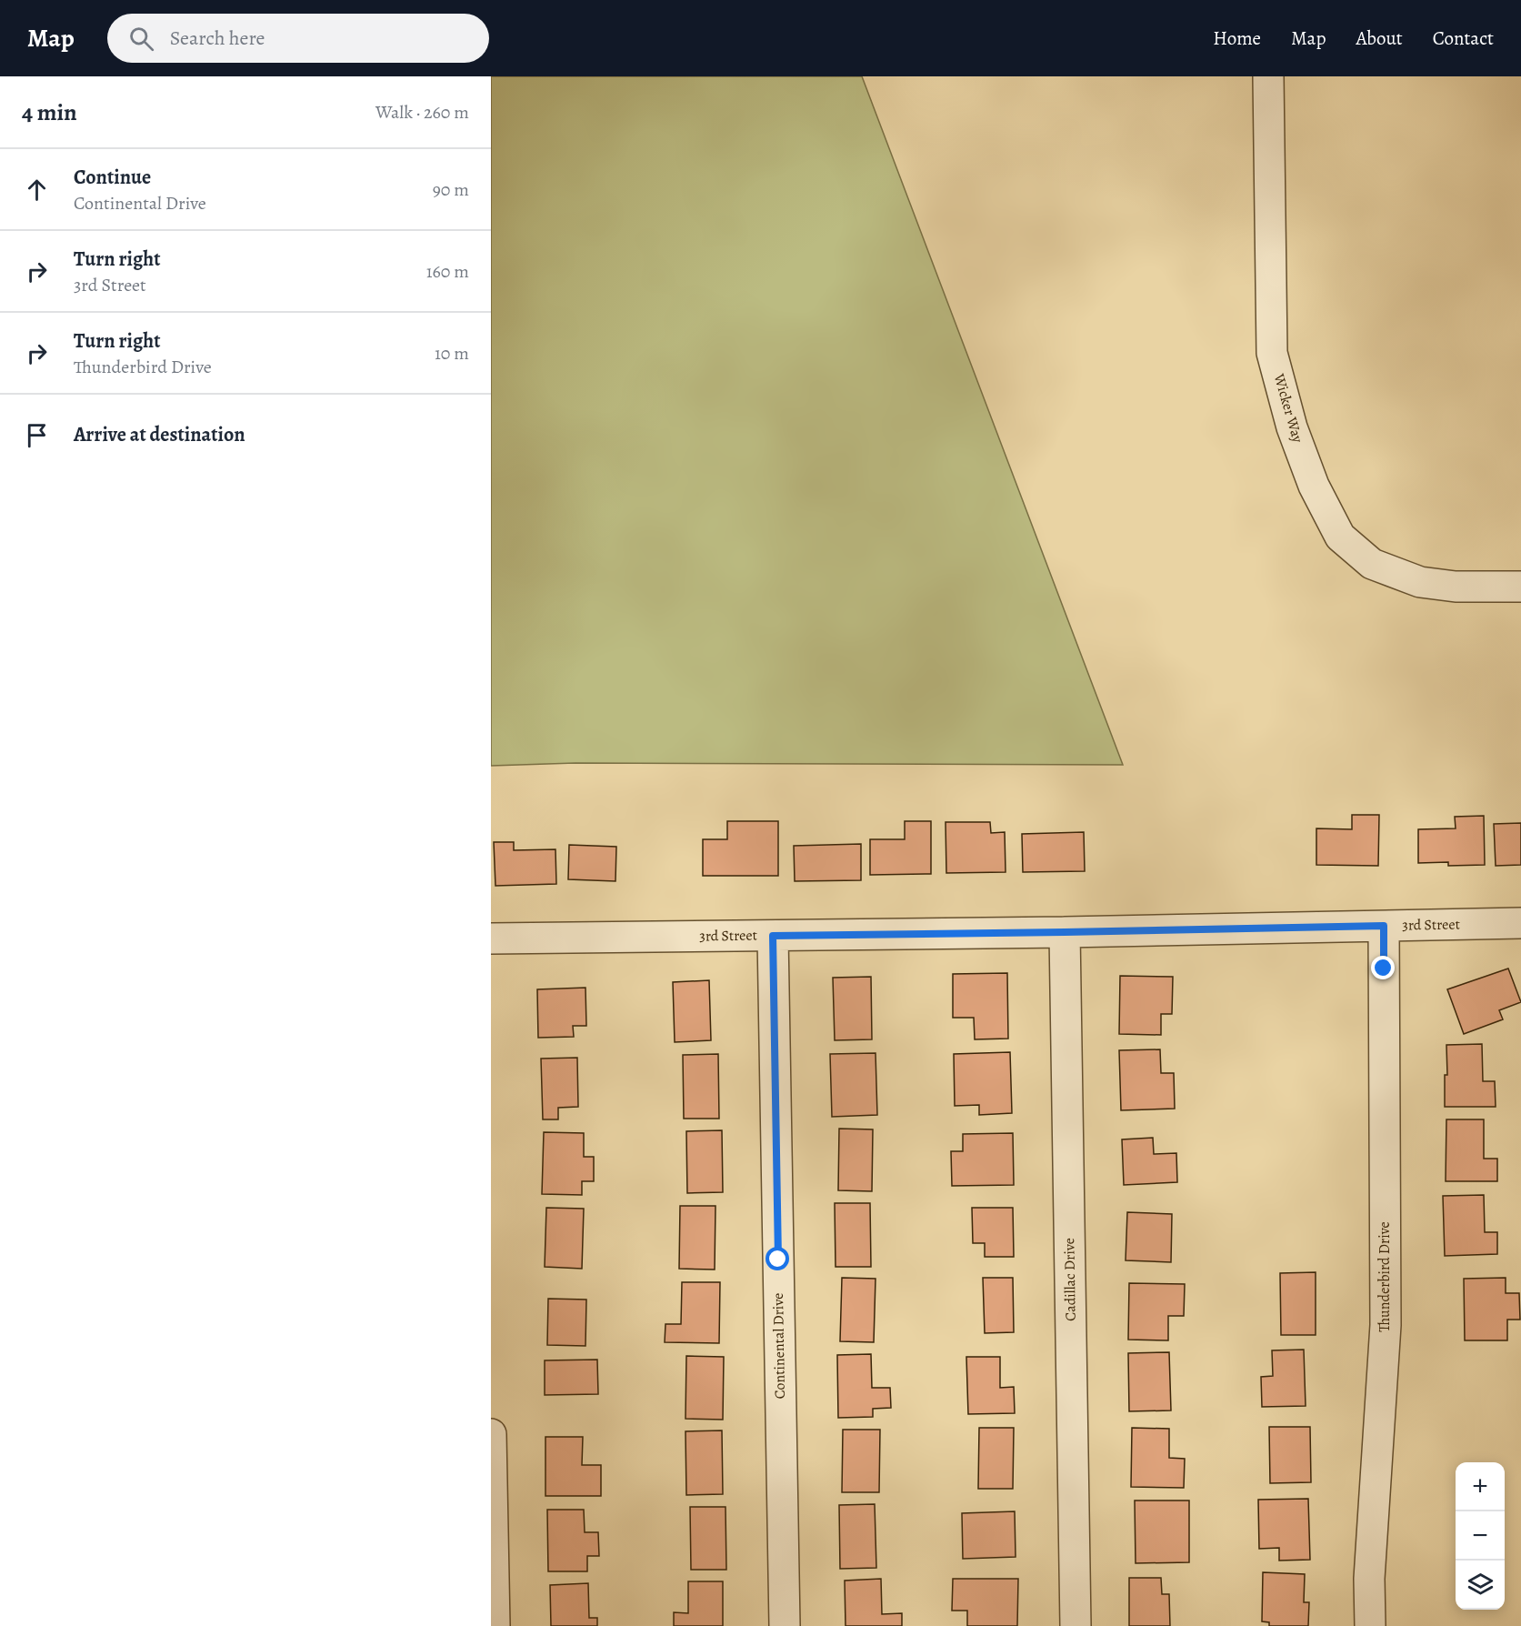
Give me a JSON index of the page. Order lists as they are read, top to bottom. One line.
{"streets":{"street":["Wicker Way","3rd Street","Thunderbird Drive","Cadillac Drive","Continental Drive"]},"crossings":[["3rd Street","Thunderbird Drive"],["3rd Street","Cadillac Drive"],["3rd Street","Continental Drive"]],"page":{"header":"Map","search":"Search here","nav":["Home","Map","About","Contact"],"heading":["4 min","Walk · 260 m"],"list":[["Continue","Continental Drive","90 m"],["Turn right","3rd Street","160 m"],["Turn right","Thunderbird Drive","10 m"],"Arrive at destination"],"map_buttons":["+","−"]}}
